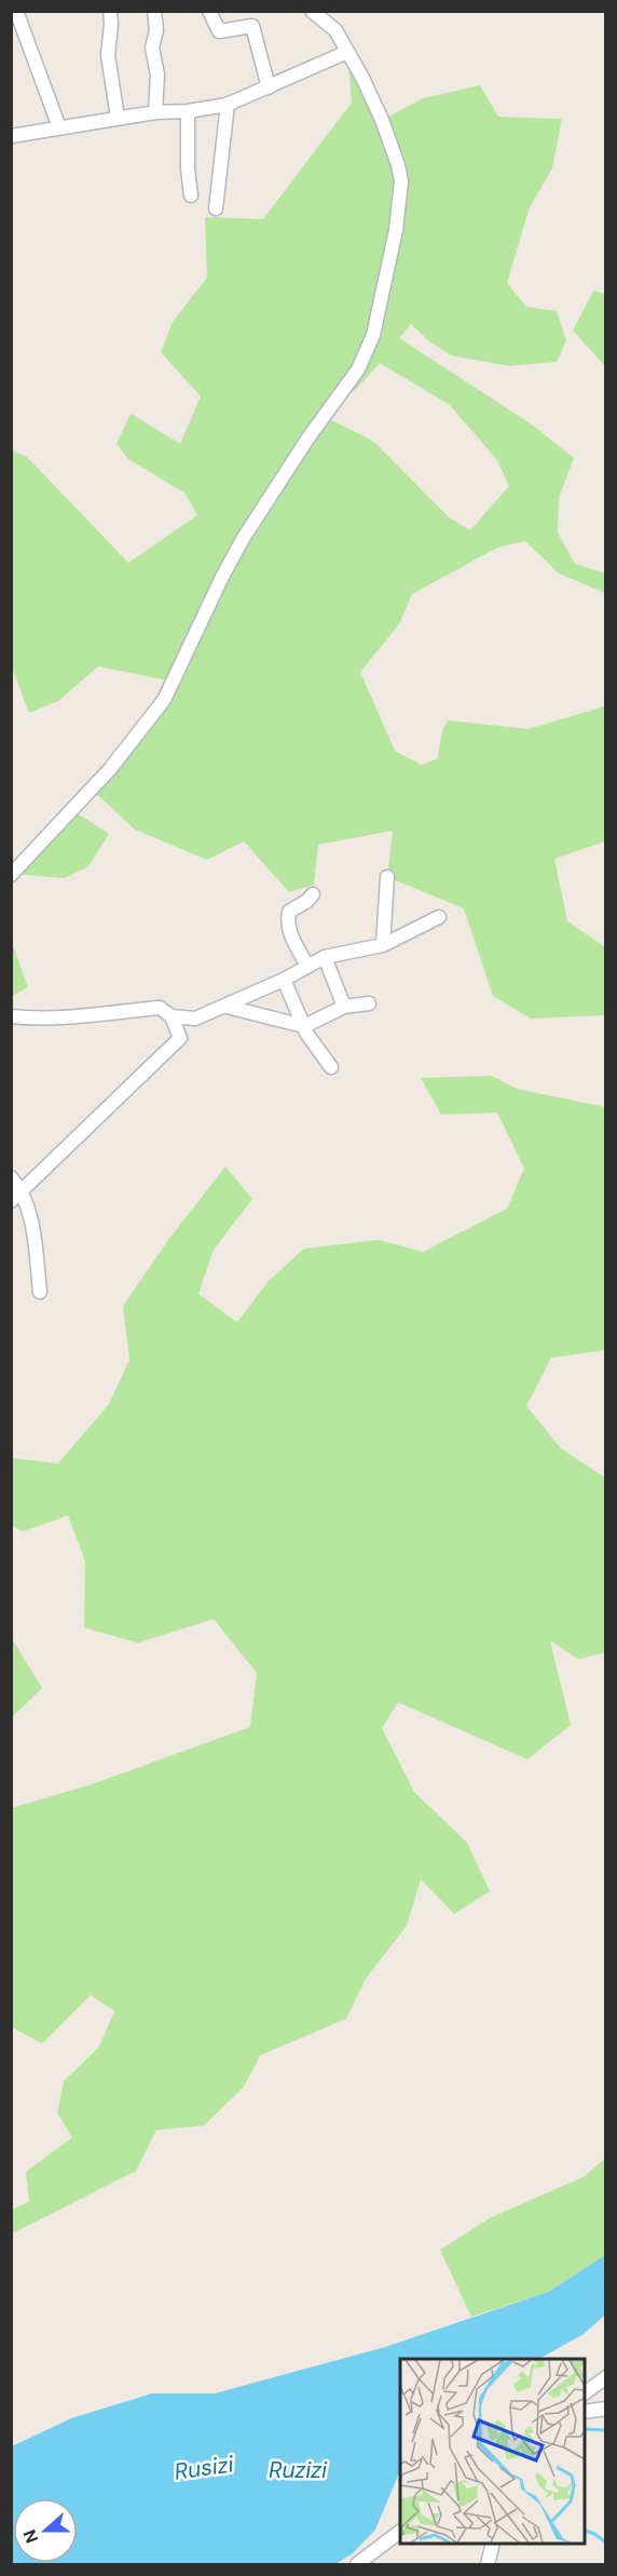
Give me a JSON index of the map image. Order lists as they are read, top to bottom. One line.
{"water":["Rusizi","Ruzizi"],"north":"left"}
